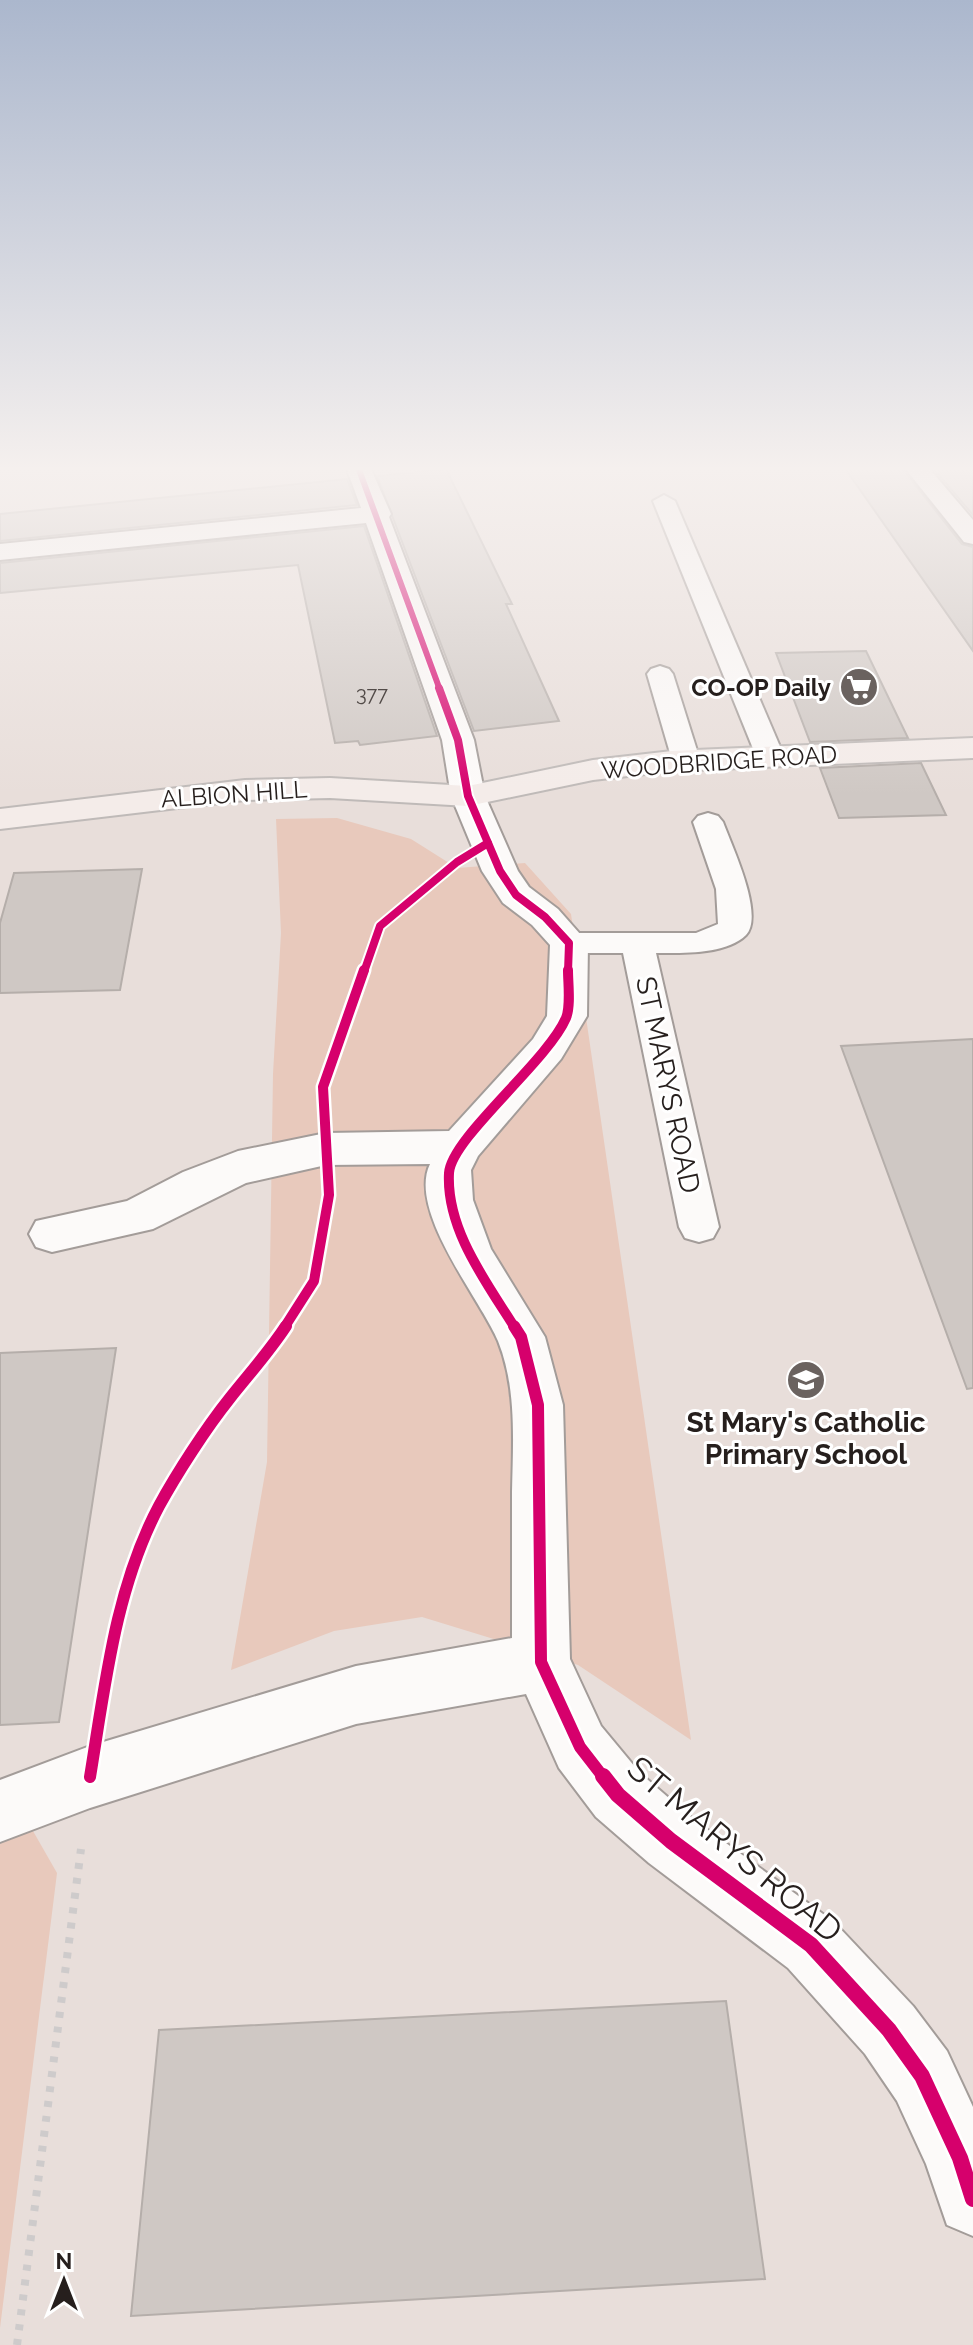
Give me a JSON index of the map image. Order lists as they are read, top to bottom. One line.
{"streets":{"main road":["WOODBRIDGE ROAD","ALBION HILL"],"street":["ST MARYS ROAD"]},"crossings":[["WOODBRIDGE ROAD","ALBION HILL"]],"places":{"supermarket":["CO-OP Daily"],"school or university":["St Mary's Catholic Primary School"]},"house_numbers":["377"],"north":"top"}
